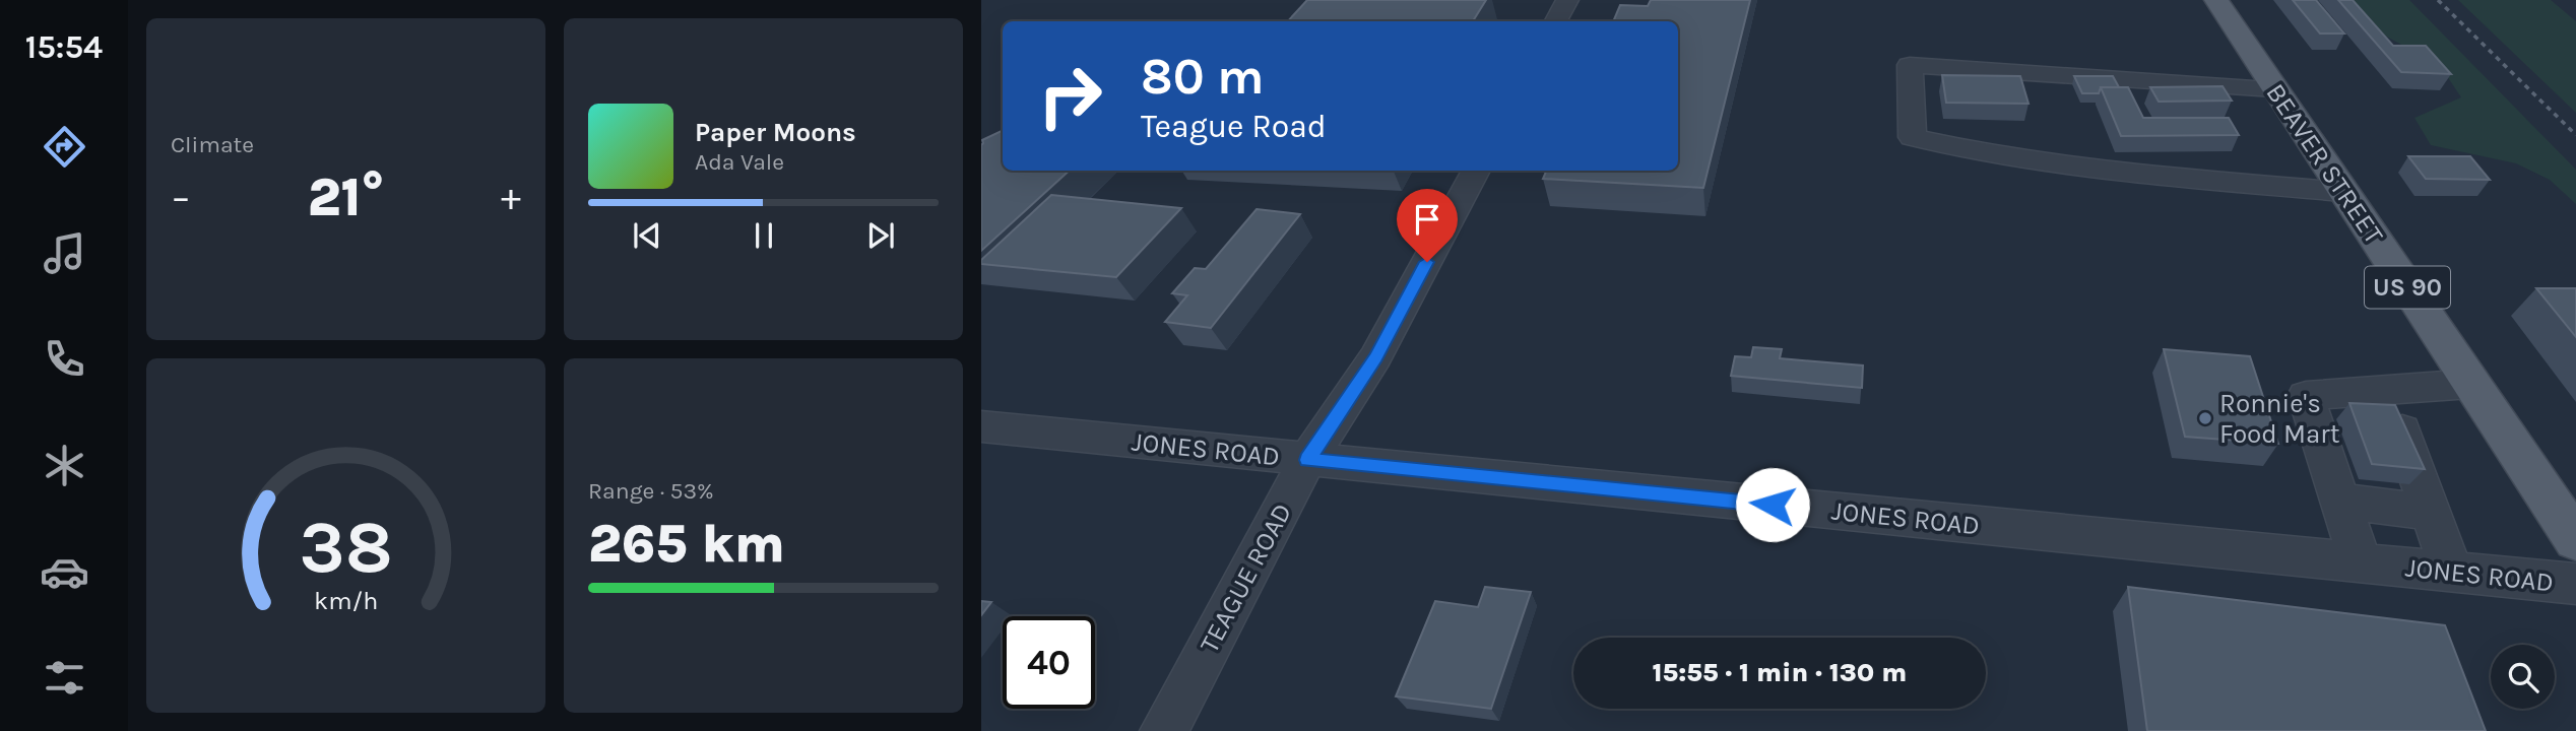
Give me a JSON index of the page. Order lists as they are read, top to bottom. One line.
{"streets":{"main road":["BEAVER STREET","US 90"],"street":["JONES ROAD","TEAGUE ROAD"]},"crossings":[["JONES ROAD","TEAGUE ROAD"]],"places":["Ronnie's Food Mart"],"page":{"tabs":"15:54","tile":["Climate",["Range · 53%","265 km"]],"turn":["80 m","Teague Road"],"song":["Paper Moons","Ada Vale"],"heat":["−","21°","+"],"limit":"40","trip":"15:55 · 1 min · 130 m","gauge":["38","km/h"]}}
